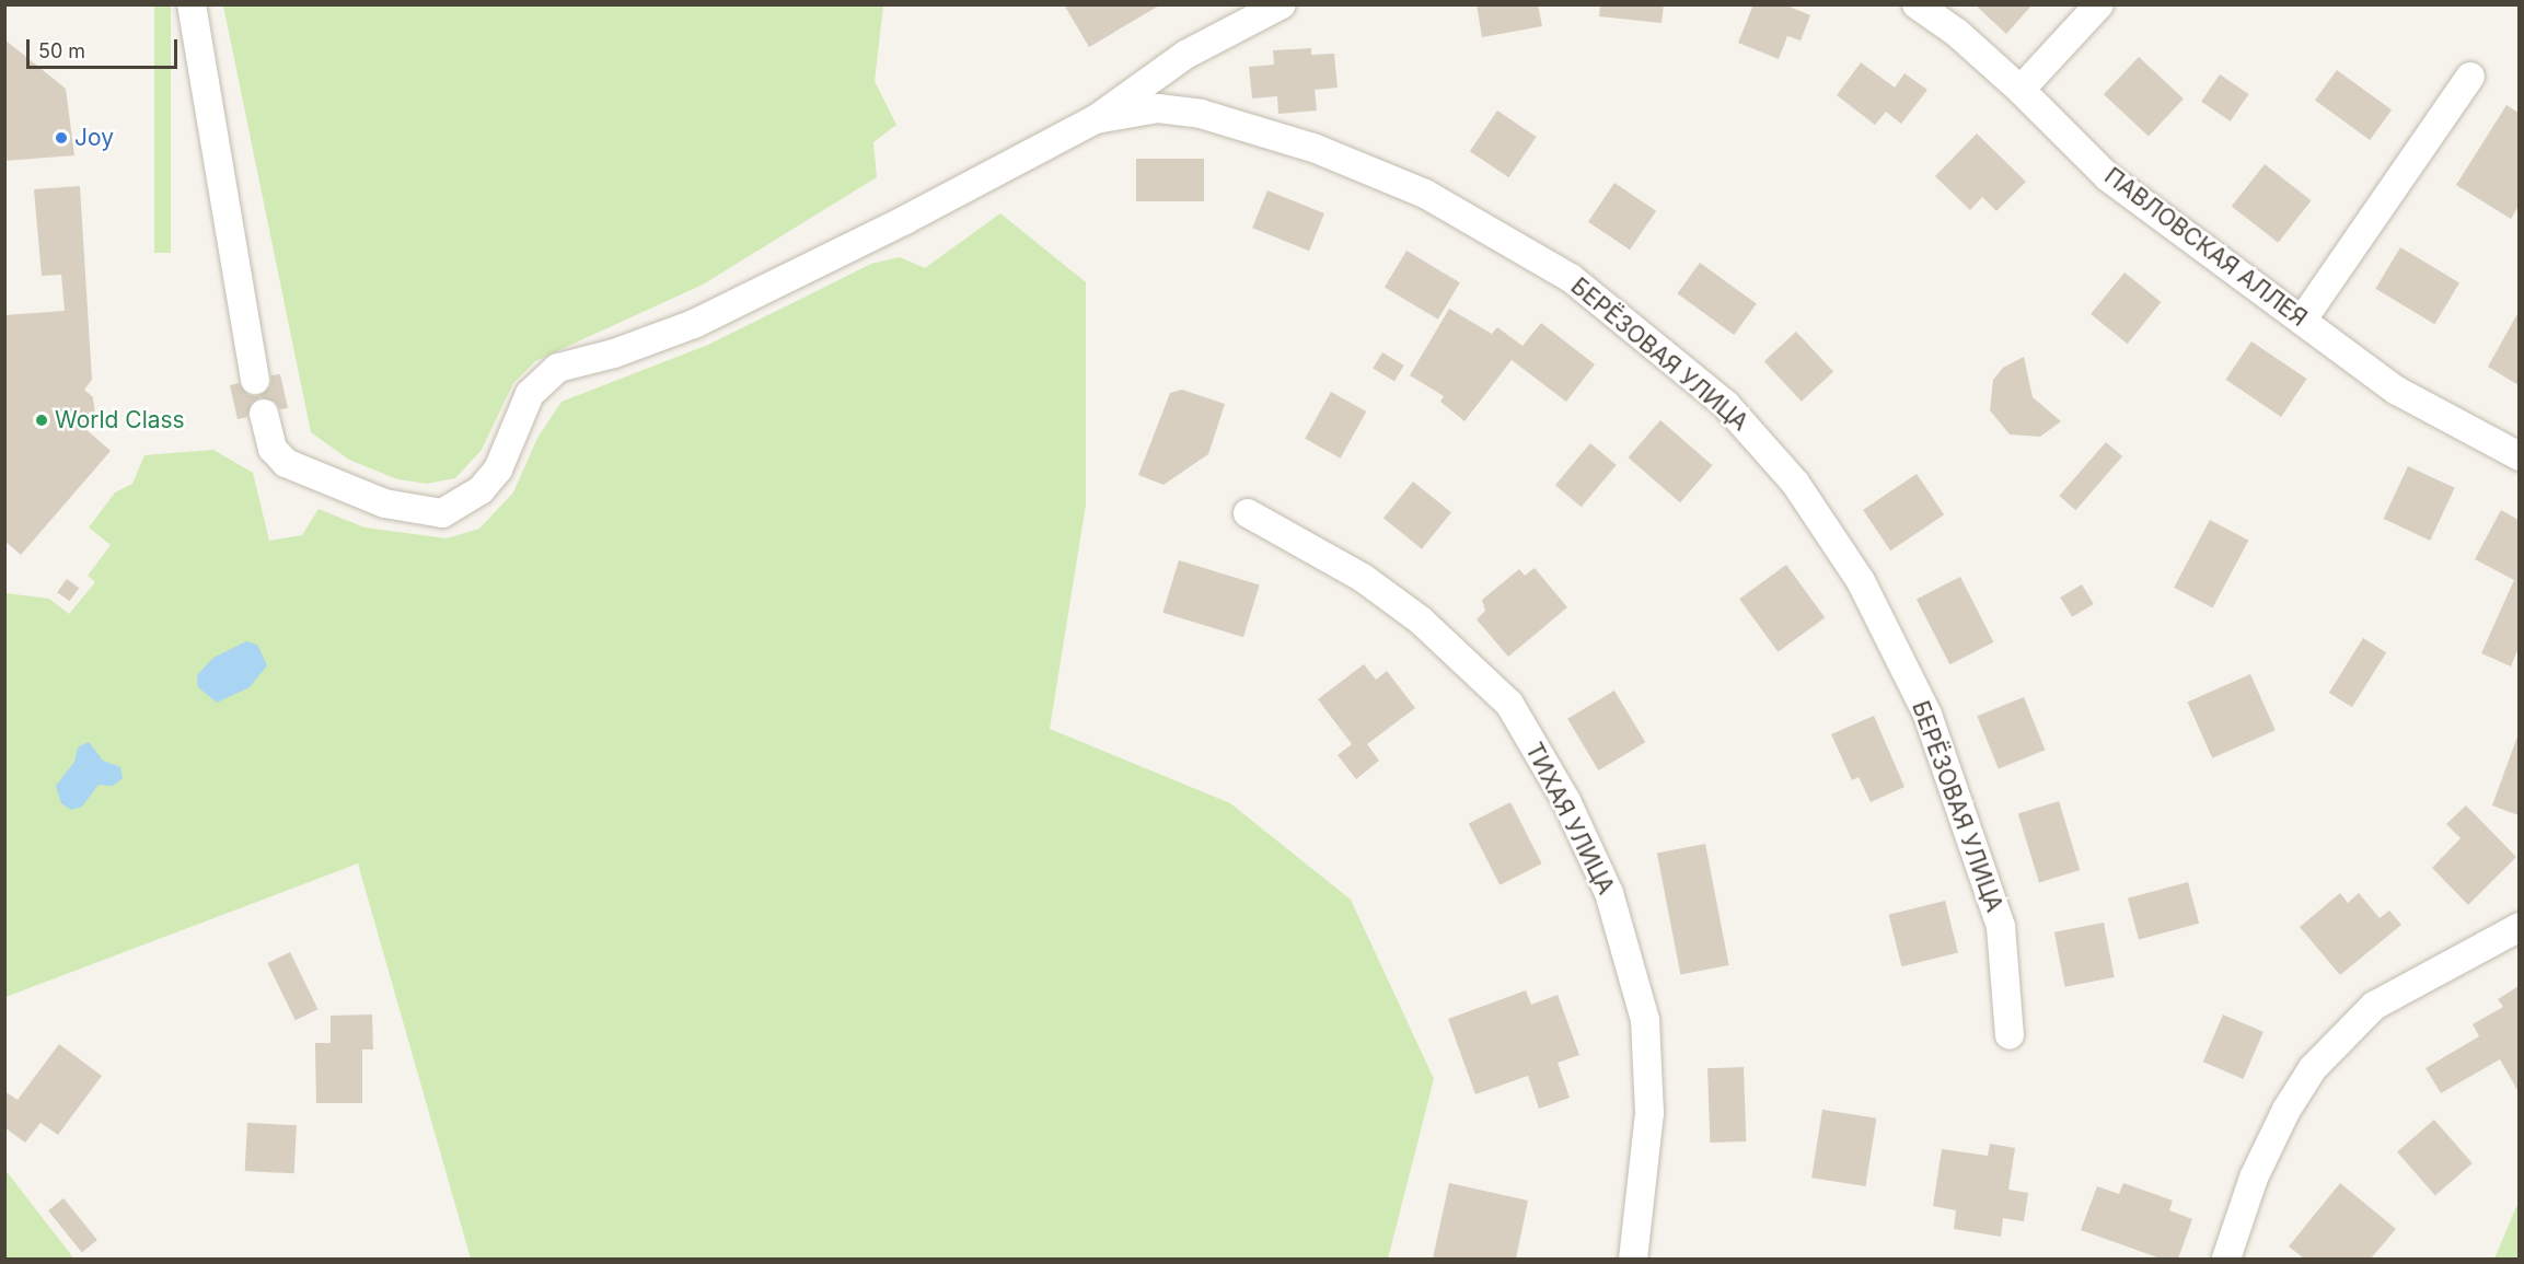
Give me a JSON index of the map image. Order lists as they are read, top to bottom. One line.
{"streets":{"street":["ПАВЛОВСКАЯ АЛЛЕЯ","БЕРЁЗОВАЯ УЛИЦА","ТИХАЯ УЛИЦА"]},"places":["Joy","World Class"],"scale_bar":"50 m"}
